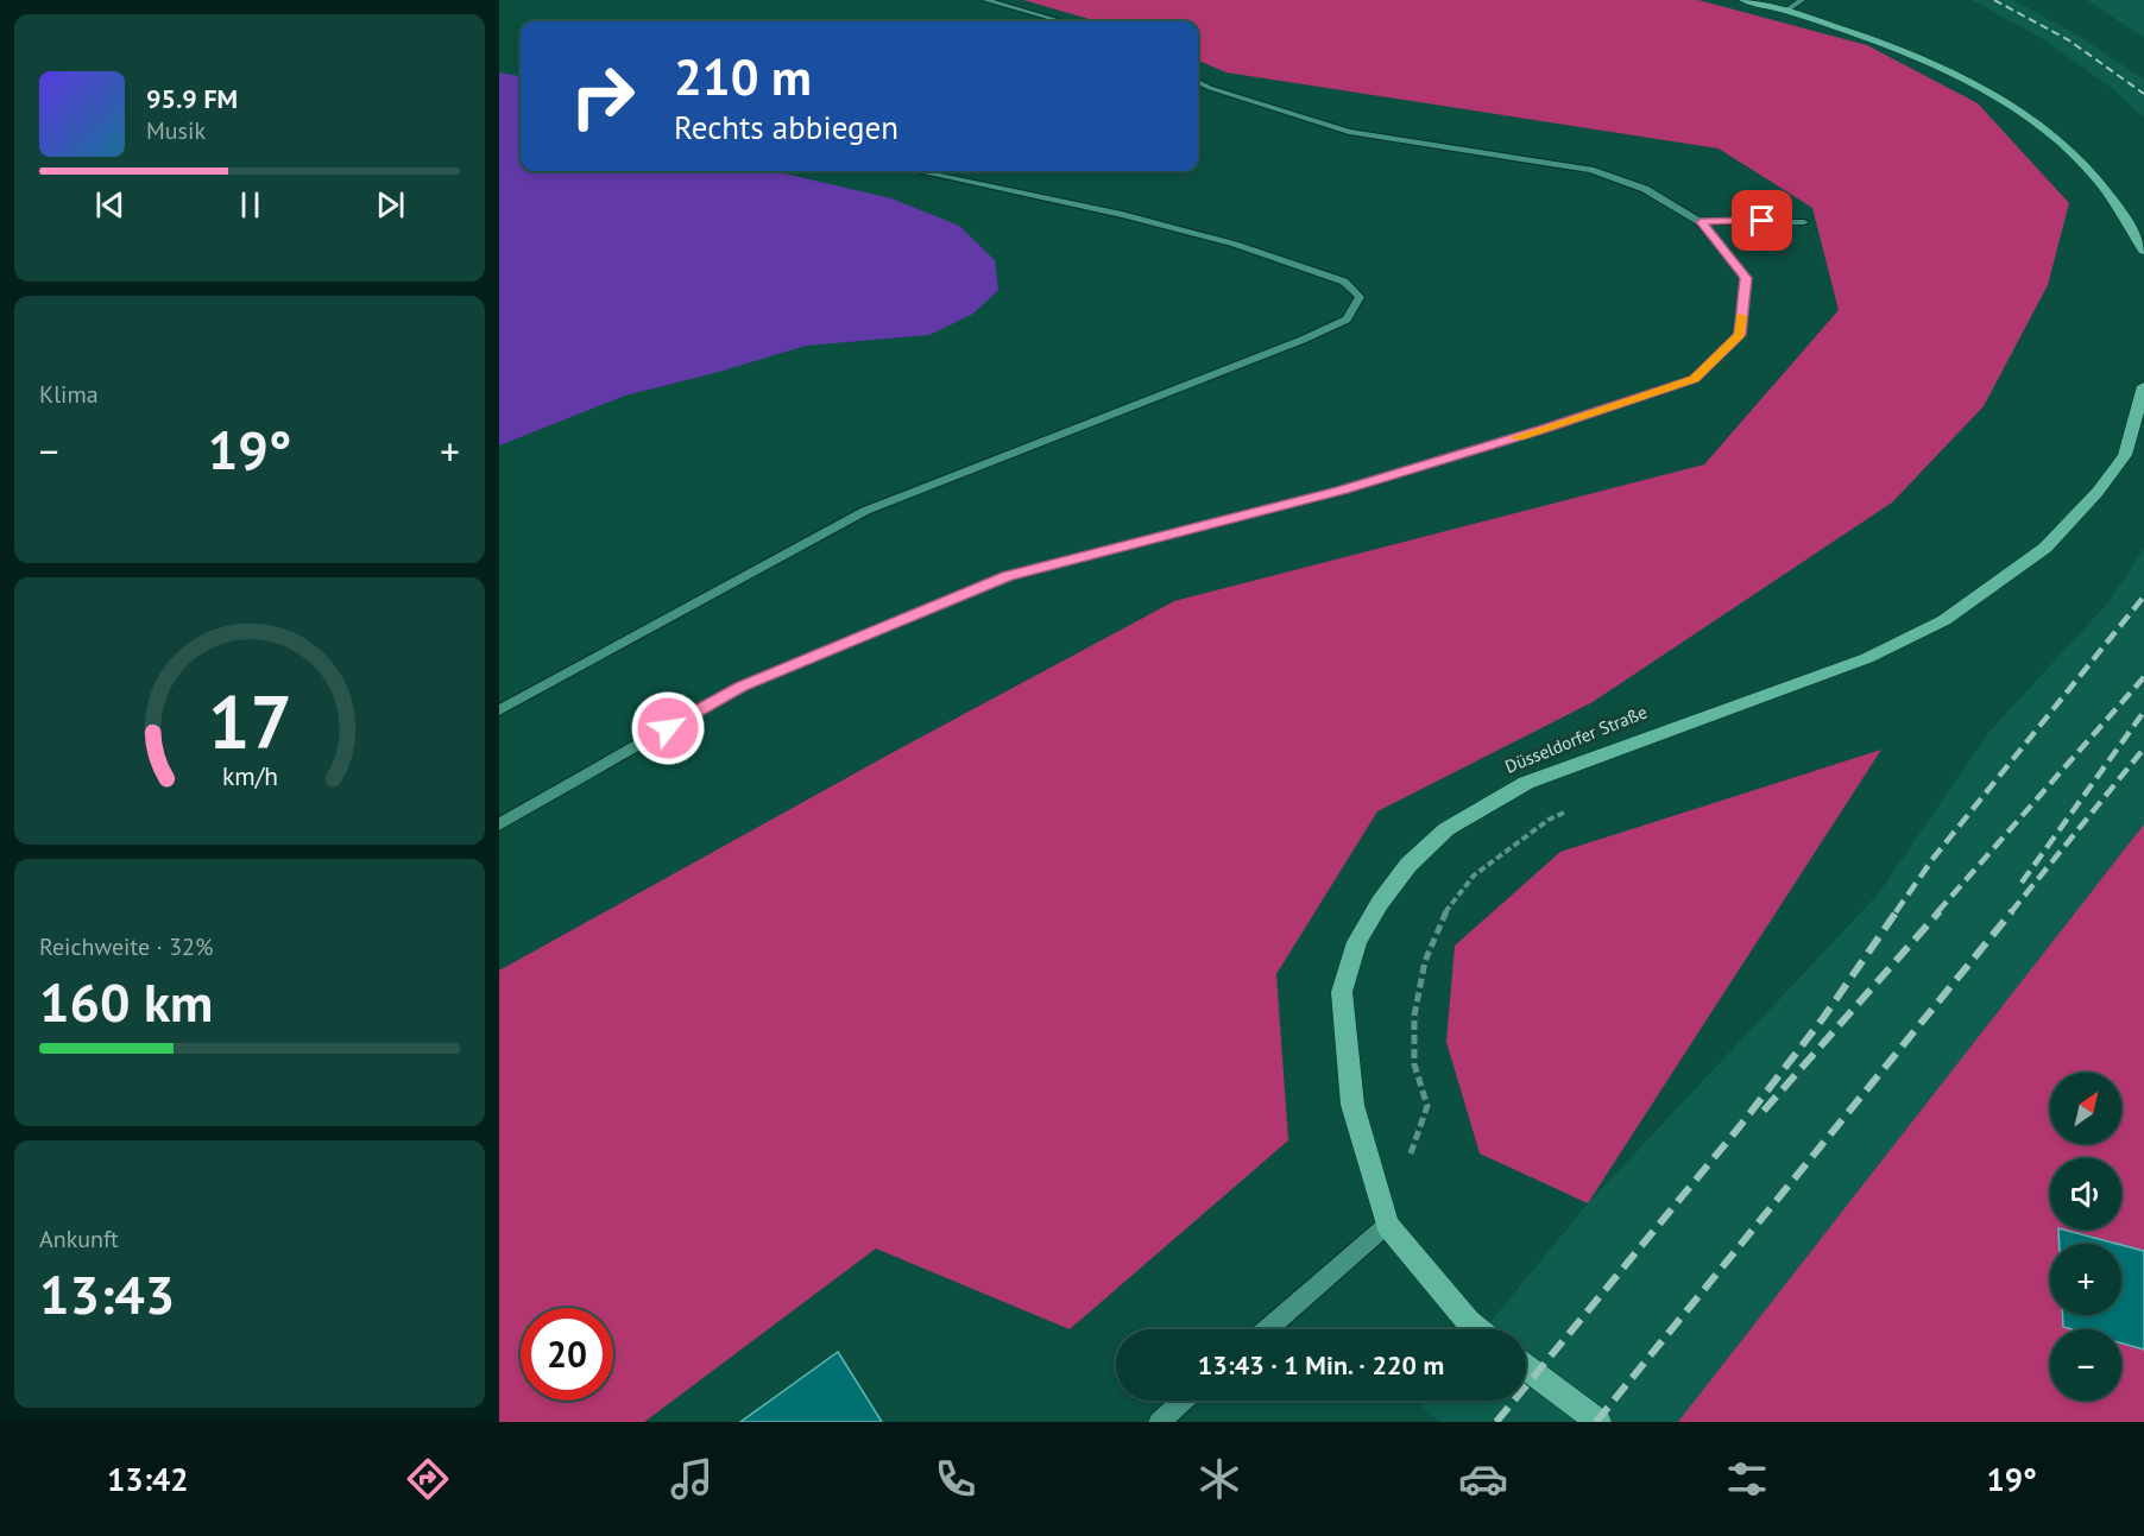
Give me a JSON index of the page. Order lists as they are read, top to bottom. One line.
{"streets":{"main road":["Düsseldorfer Straße"]},"north":"top right","page":{"turn":["210 m","Rechts abbiegen"],"song":["95.9 FM","Musik"],"tile":["Klima",["Reichweite · 32%","160 km"],["Ankunft","13:43"]],"heat":["−","19°","+"],"map_buttons":["+","−"],"limit":"20","trip":"13:43 · 1 Min. · 220 m","tabs":["13:42","19°"],"gauge":["17","km/h"]}}
